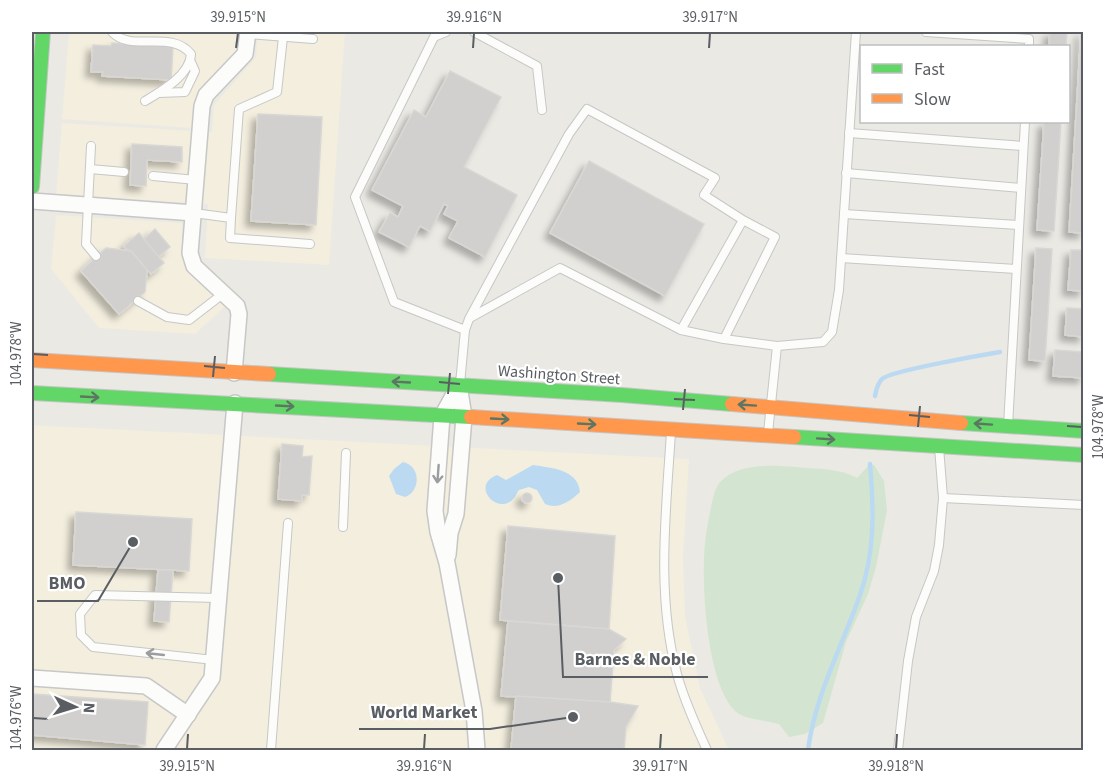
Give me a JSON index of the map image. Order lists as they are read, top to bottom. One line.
{"streets":{"main road":["Washington Street"]},"places":["BMO","Barnes & Noble","World Market"],"legend":["Fast","Slow"],"north":"right","coordinates":["39.915°N","39.916°N","39.917°N","104.978°W","104.976°W","39.918°N"]}
